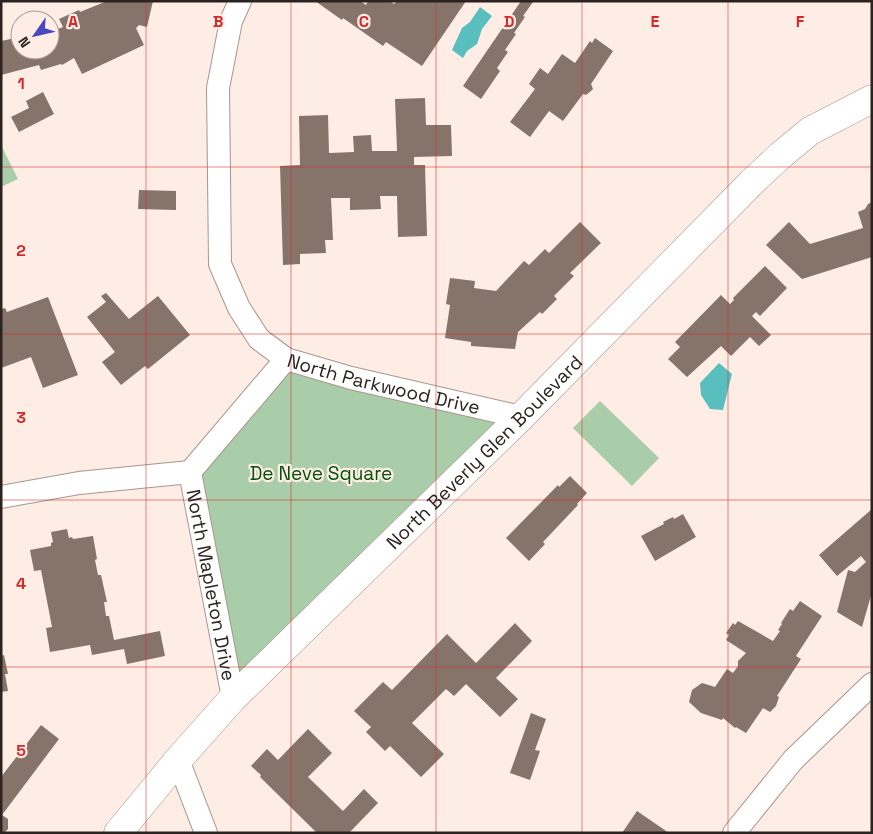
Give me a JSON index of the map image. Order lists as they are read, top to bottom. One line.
{"streets":{"main road":["North Beverly Glen Boulevard"],"street":["North Parkwood Drive","North Mapleton Drive"]},"crossings":[["North Parkwood Drive","North Beverly Glen Boulevard"],["North Parkwood Drive","North Mapleton Drive"],["North Beverly Glen Boulevard","North Mapleton Drive"]],"parks":["De Neve Square"],"north":"bottom left","grid":{"columns":["A","B","C","D","E","F"],"rows":["1","2","3","4","5"]}}
